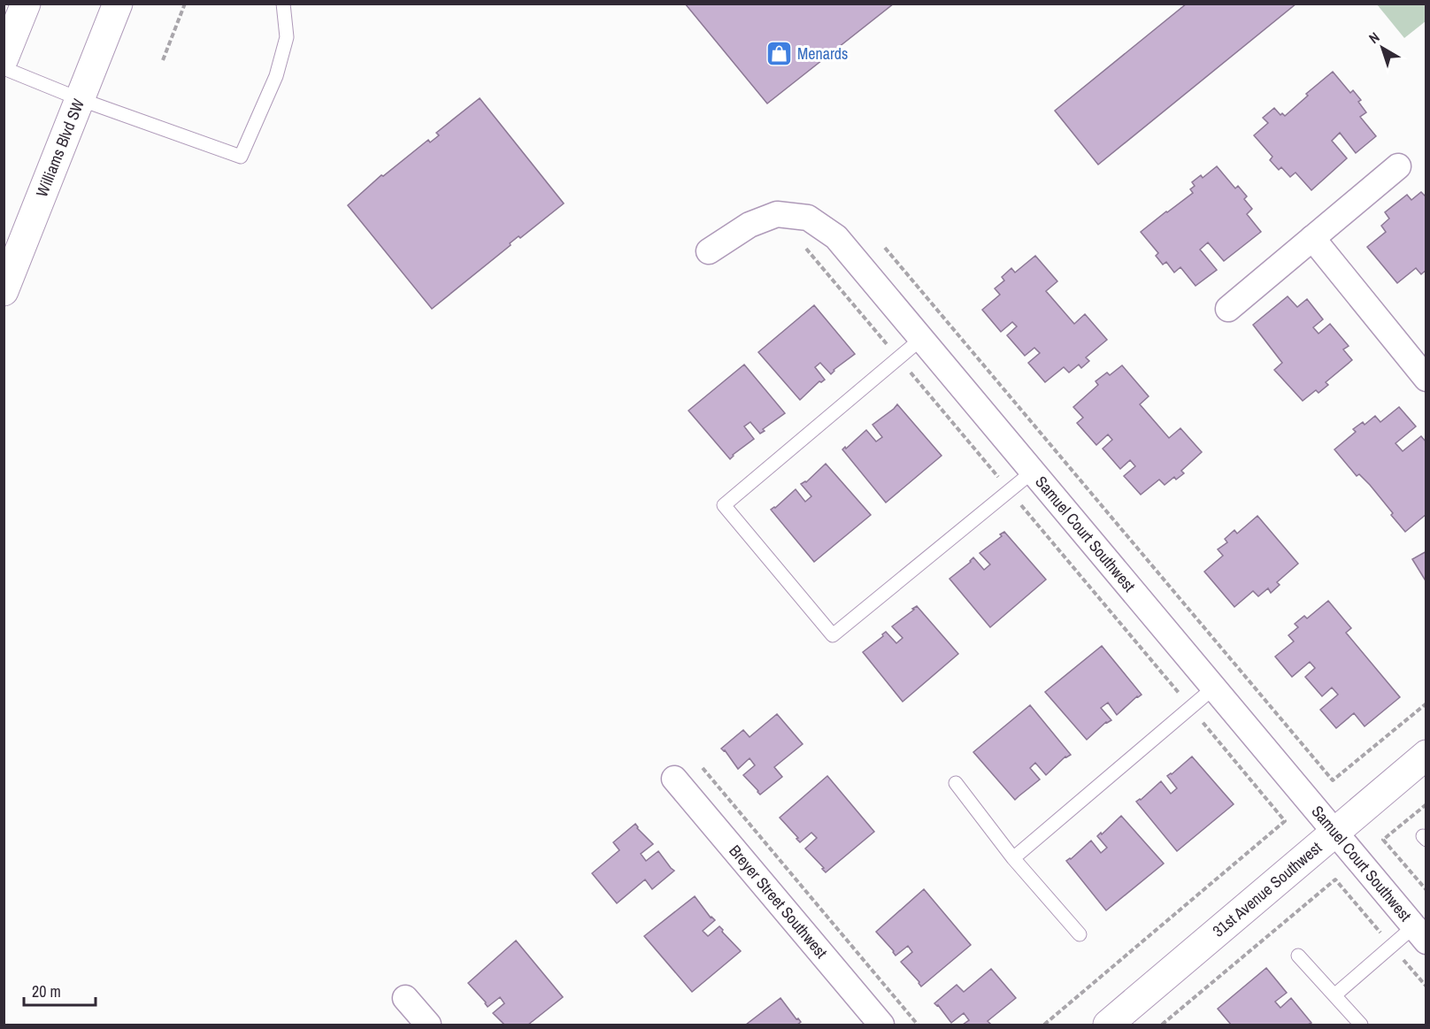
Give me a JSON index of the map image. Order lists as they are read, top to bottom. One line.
{"streets":{"street":["Williams Blvd SW","Samuel Court Southwest","31st Avenue Southwest","Breyer Street Southwest"]},"crossings":[["Samuel Court Southwest","31st Avenue Southwest"]],"places":{"shop":["Menards"]},"scale_bar":"20 m","north":"top left"}
